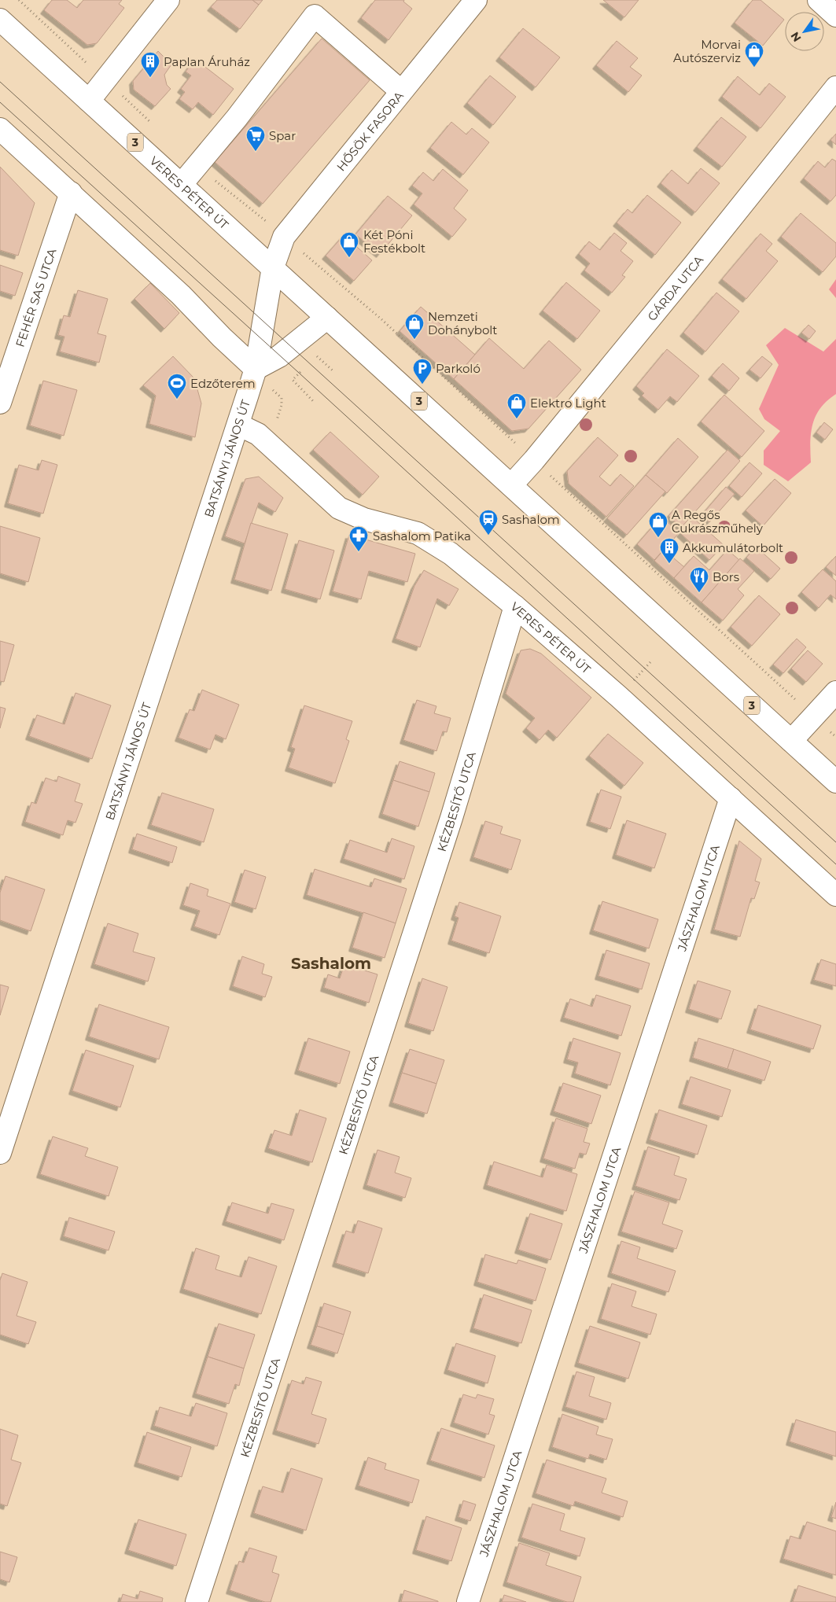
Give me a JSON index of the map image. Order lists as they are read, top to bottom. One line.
{"streets":{"street":["HŐSÖK FASORA","3","VERES PÉTER ÚT","GÁRDA UTCA","FEHÉR SAS UTCA","BATSÁNYI JÁNOS ÚT","KÉZBESÍTŐ UTCA","JÁSZHALOM UTCA"]},"crossings":[["HŐSÖK FASORA","VERES PÉTER ÚT"],["HŐSÖK FASORA","BATSÁNYI JÁNOS ÚT"],["VERES PÉTER ÚT","GÁRDA UTCA"],["VERES PÉTER ÚT","BATSÁNYI JÁNOS ÚT"],["VERES PÉTER ÚT","KÉZBESÍTŐ UTCA"],["VERES PÉTER ÚT","JÁSZHALOM UTCA"]],"districts":["Sashalom"],"places":{"shop":["Morvai Autószerviz","Két Póni Festékbolt","Nemzeti Dohánybolt","Elektro Light","A Regős Cukrászműhely"],"building":["Paplan Áruház","Akkumulátorbolt"],"supermarket":["Spar"],"parking":["Parkoló"],"sports":["Edzőterem"],"station":["Sashalom"],"pharmacy":["Sashalom Patika"],"restaurant":["Bors"]},"north":"bottom left"}
